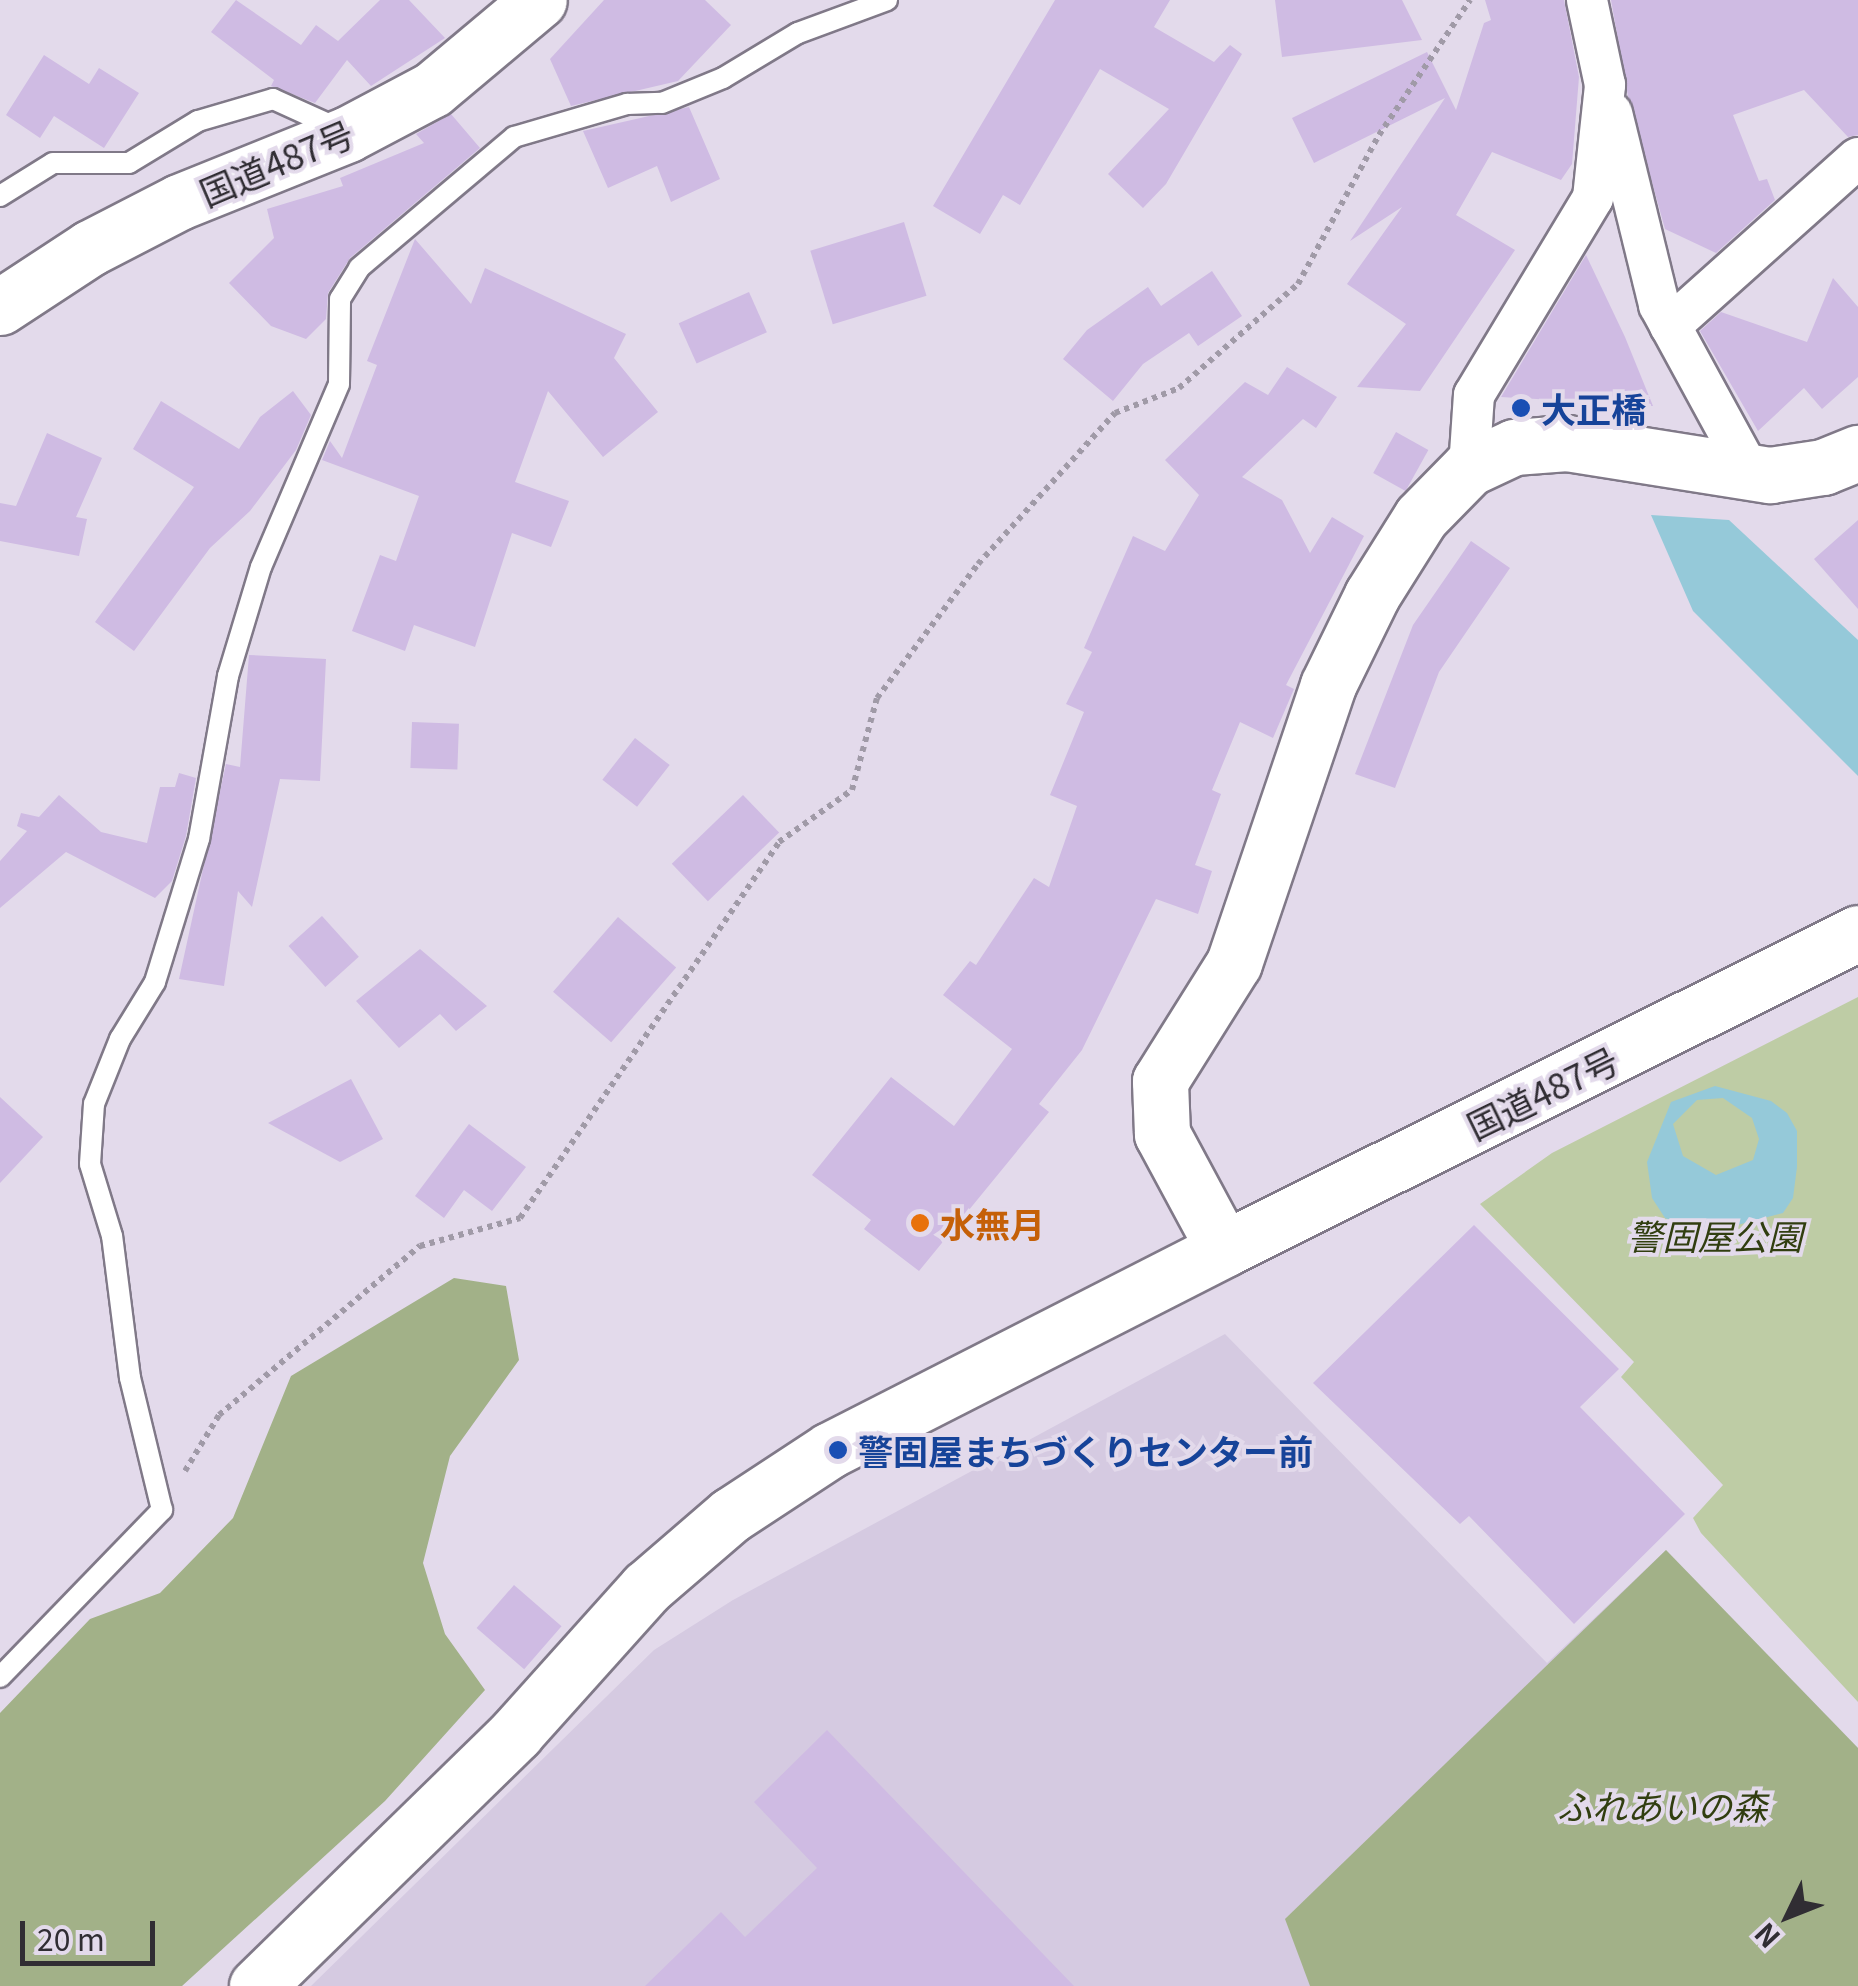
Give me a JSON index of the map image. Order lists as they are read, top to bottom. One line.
{"streets":{"main road":["国道487号"]},"parks":["警固屋公園","ふれあいの森"],"places":["大正橋","水無月","警固屋まちづくりセンター前"],"scale_bar":"20 m","north":"bottom left"}
